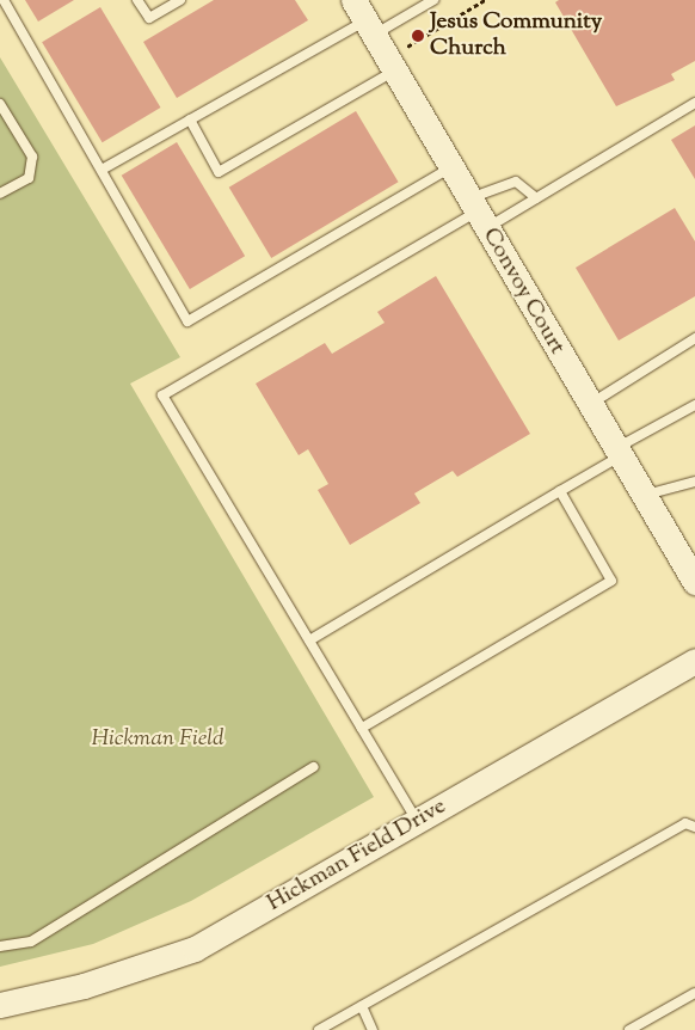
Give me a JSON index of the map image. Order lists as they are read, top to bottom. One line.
{"streets":{"street":["Convoy Court","Hickman Field Drive"]},"parks":["Hickman Field"],"places":["Jesus Community Church"]}
